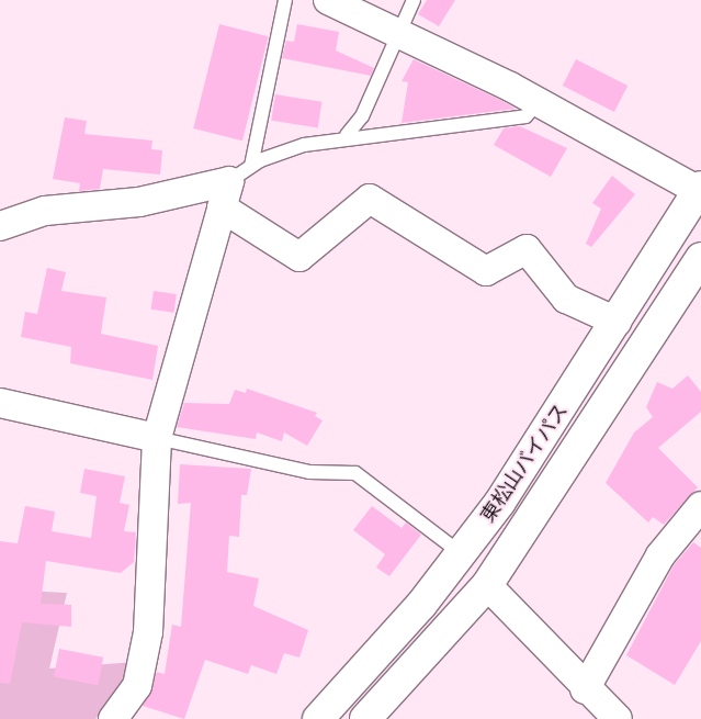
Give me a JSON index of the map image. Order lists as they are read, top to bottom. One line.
{"streets":{"highway":["東松山バイパス"]}}
